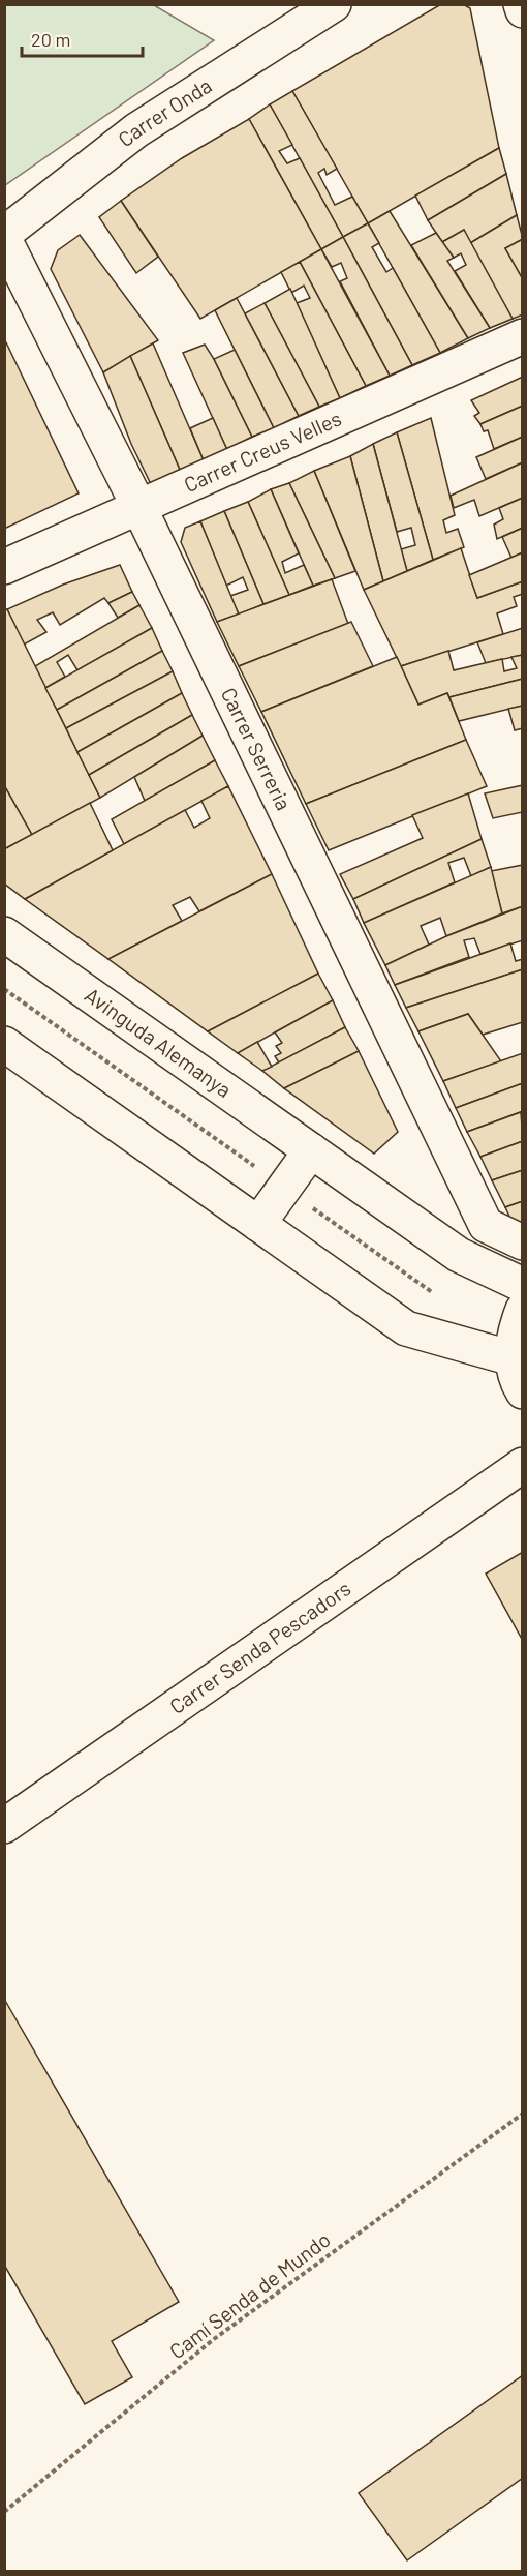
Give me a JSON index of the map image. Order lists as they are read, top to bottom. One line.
{"streets":{"street":["Carrer Onda","Carrer Creus Velles","Carrer Serreria","Avinguda Alemanya","Carrer Senda Pescadors"],"path":["Camí Senda de Mundo"]},"crossings":[["Carrer Creus Velles","Carrer Serreria"]],"scale_bar":"20 m"}
